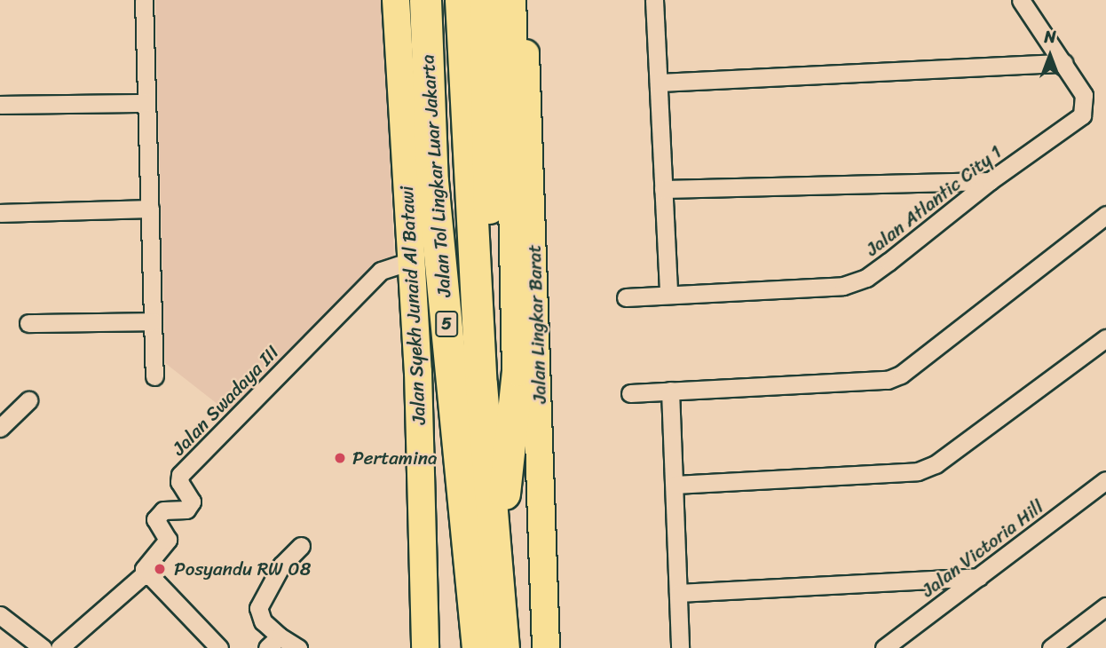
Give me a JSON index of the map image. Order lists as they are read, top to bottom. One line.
{"streets":{"highway":["Jalan Tol Lingkar Luar Jakarta","5"],"main road":["Jalan Syekh Junaid Al Batawi","Jalan Lingkar Barat"],"street":["Jalan Atlantic City 1","Jalan Swadaya III","Jalan Victoria Hill"]},"crossings":[["Jalan Syekh Junaid Al Batawi","Jalan Swadaya III"]],"places":["Pertamina","Posyandu RW 08"],"north":"top"}
